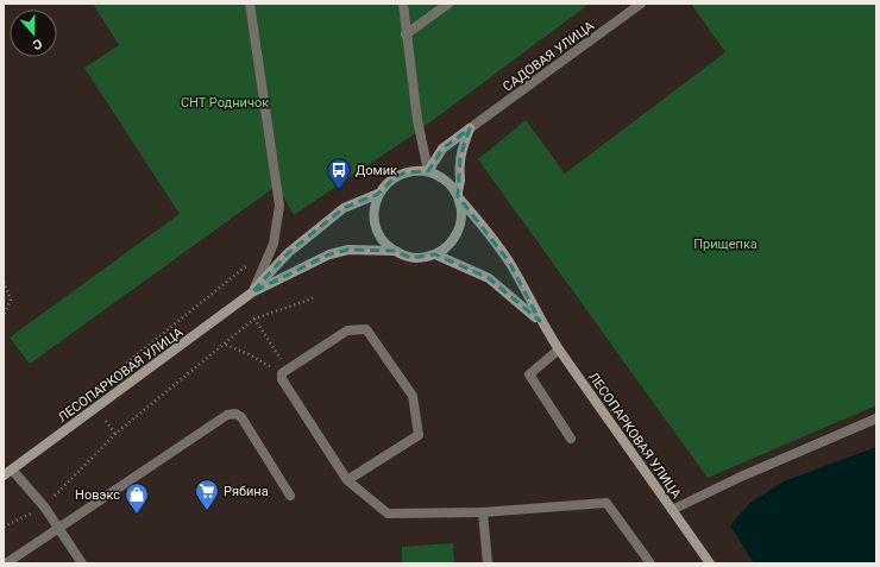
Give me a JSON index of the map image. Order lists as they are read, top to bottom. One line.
{"streets":{"main road":["ЛЕСОПАРКОВАЯ УЛИЦА"],"street":["САДОВАЯ УЛИЦА"]},"parks":["СНТ Родничок","Прищепка"],"places":{"bus stop":["Домик"],"supermarket":["Рябина"],"shop":["Новэкс"]},"north":"bottom"}
